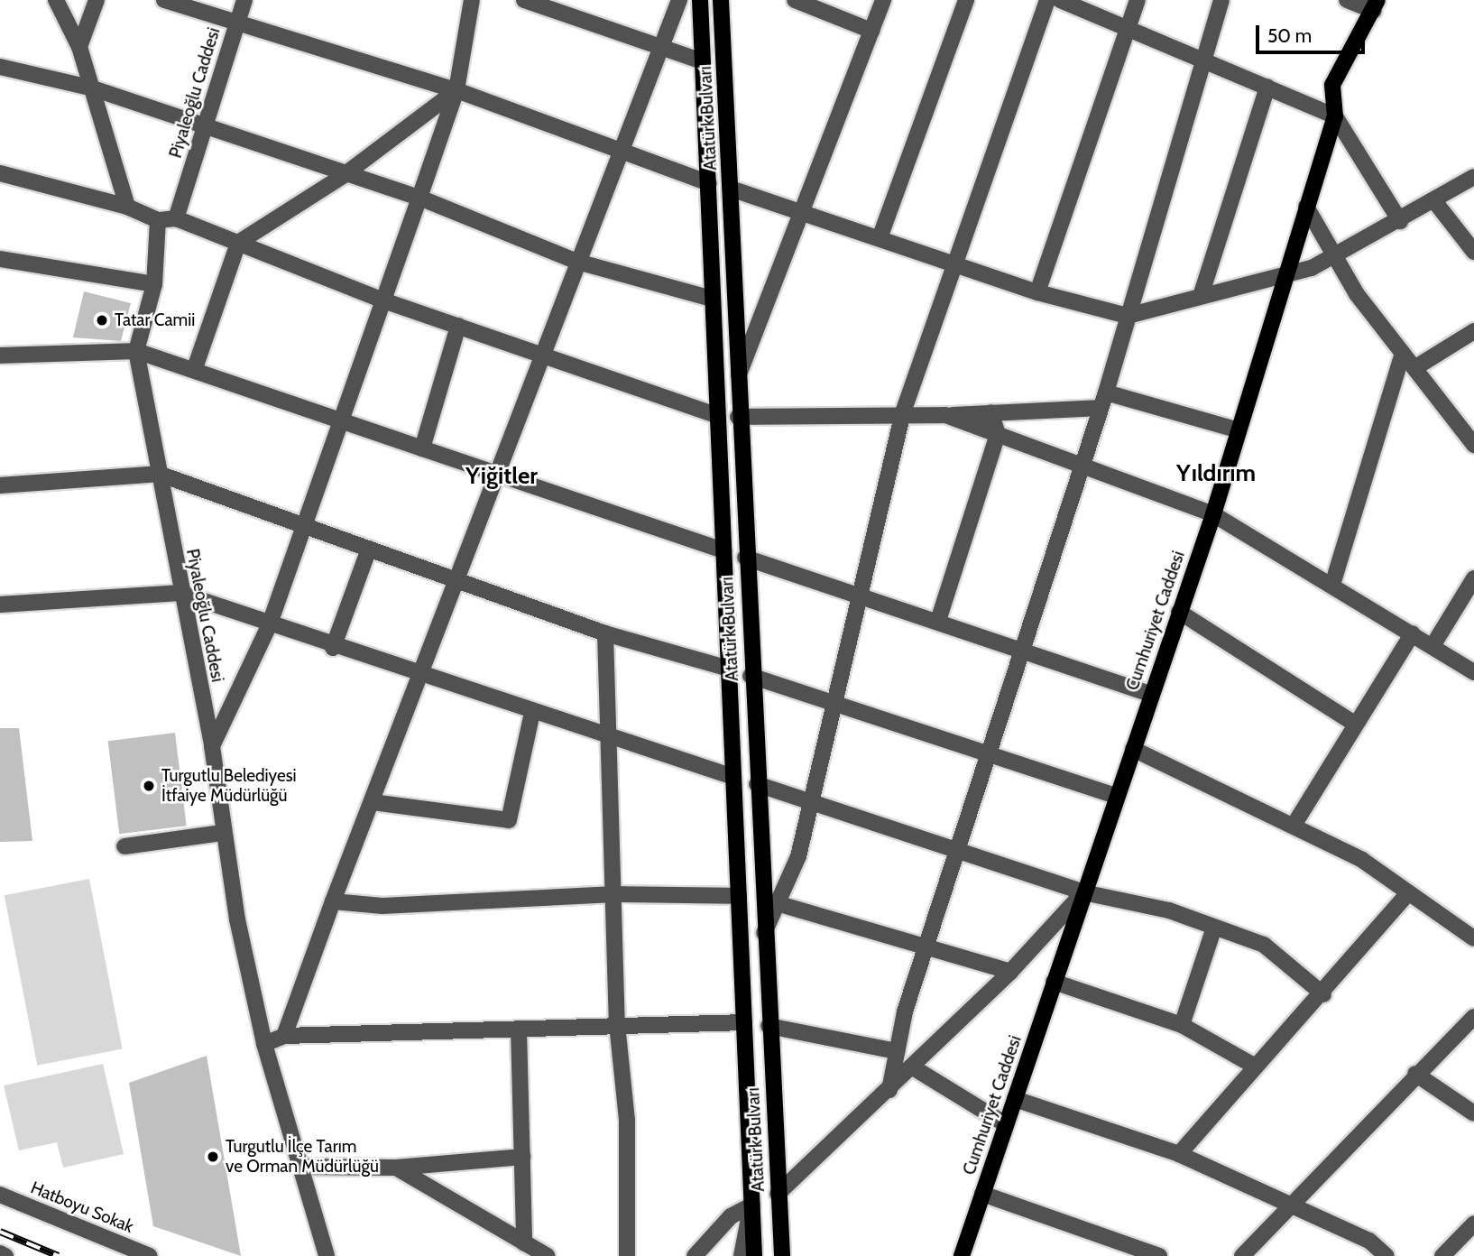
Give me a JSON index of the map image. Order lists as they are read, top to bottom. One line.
{"streets":{"main road":["Atatürk Bulvarı","Cumhuriyet Caddesi"],"street":["Piyaleoğlu Caddesi","Hatboyu Sokak"]},"districts":["Yıldırım","Yiğitler"],"places":["Tatar Camii","Turgutlu Belediyesi İtfaiye Müdürlüğü","Turgutlu İlçe Tarım ve Orman Müdürlüğü"],"scale_bar":"50 m"}
